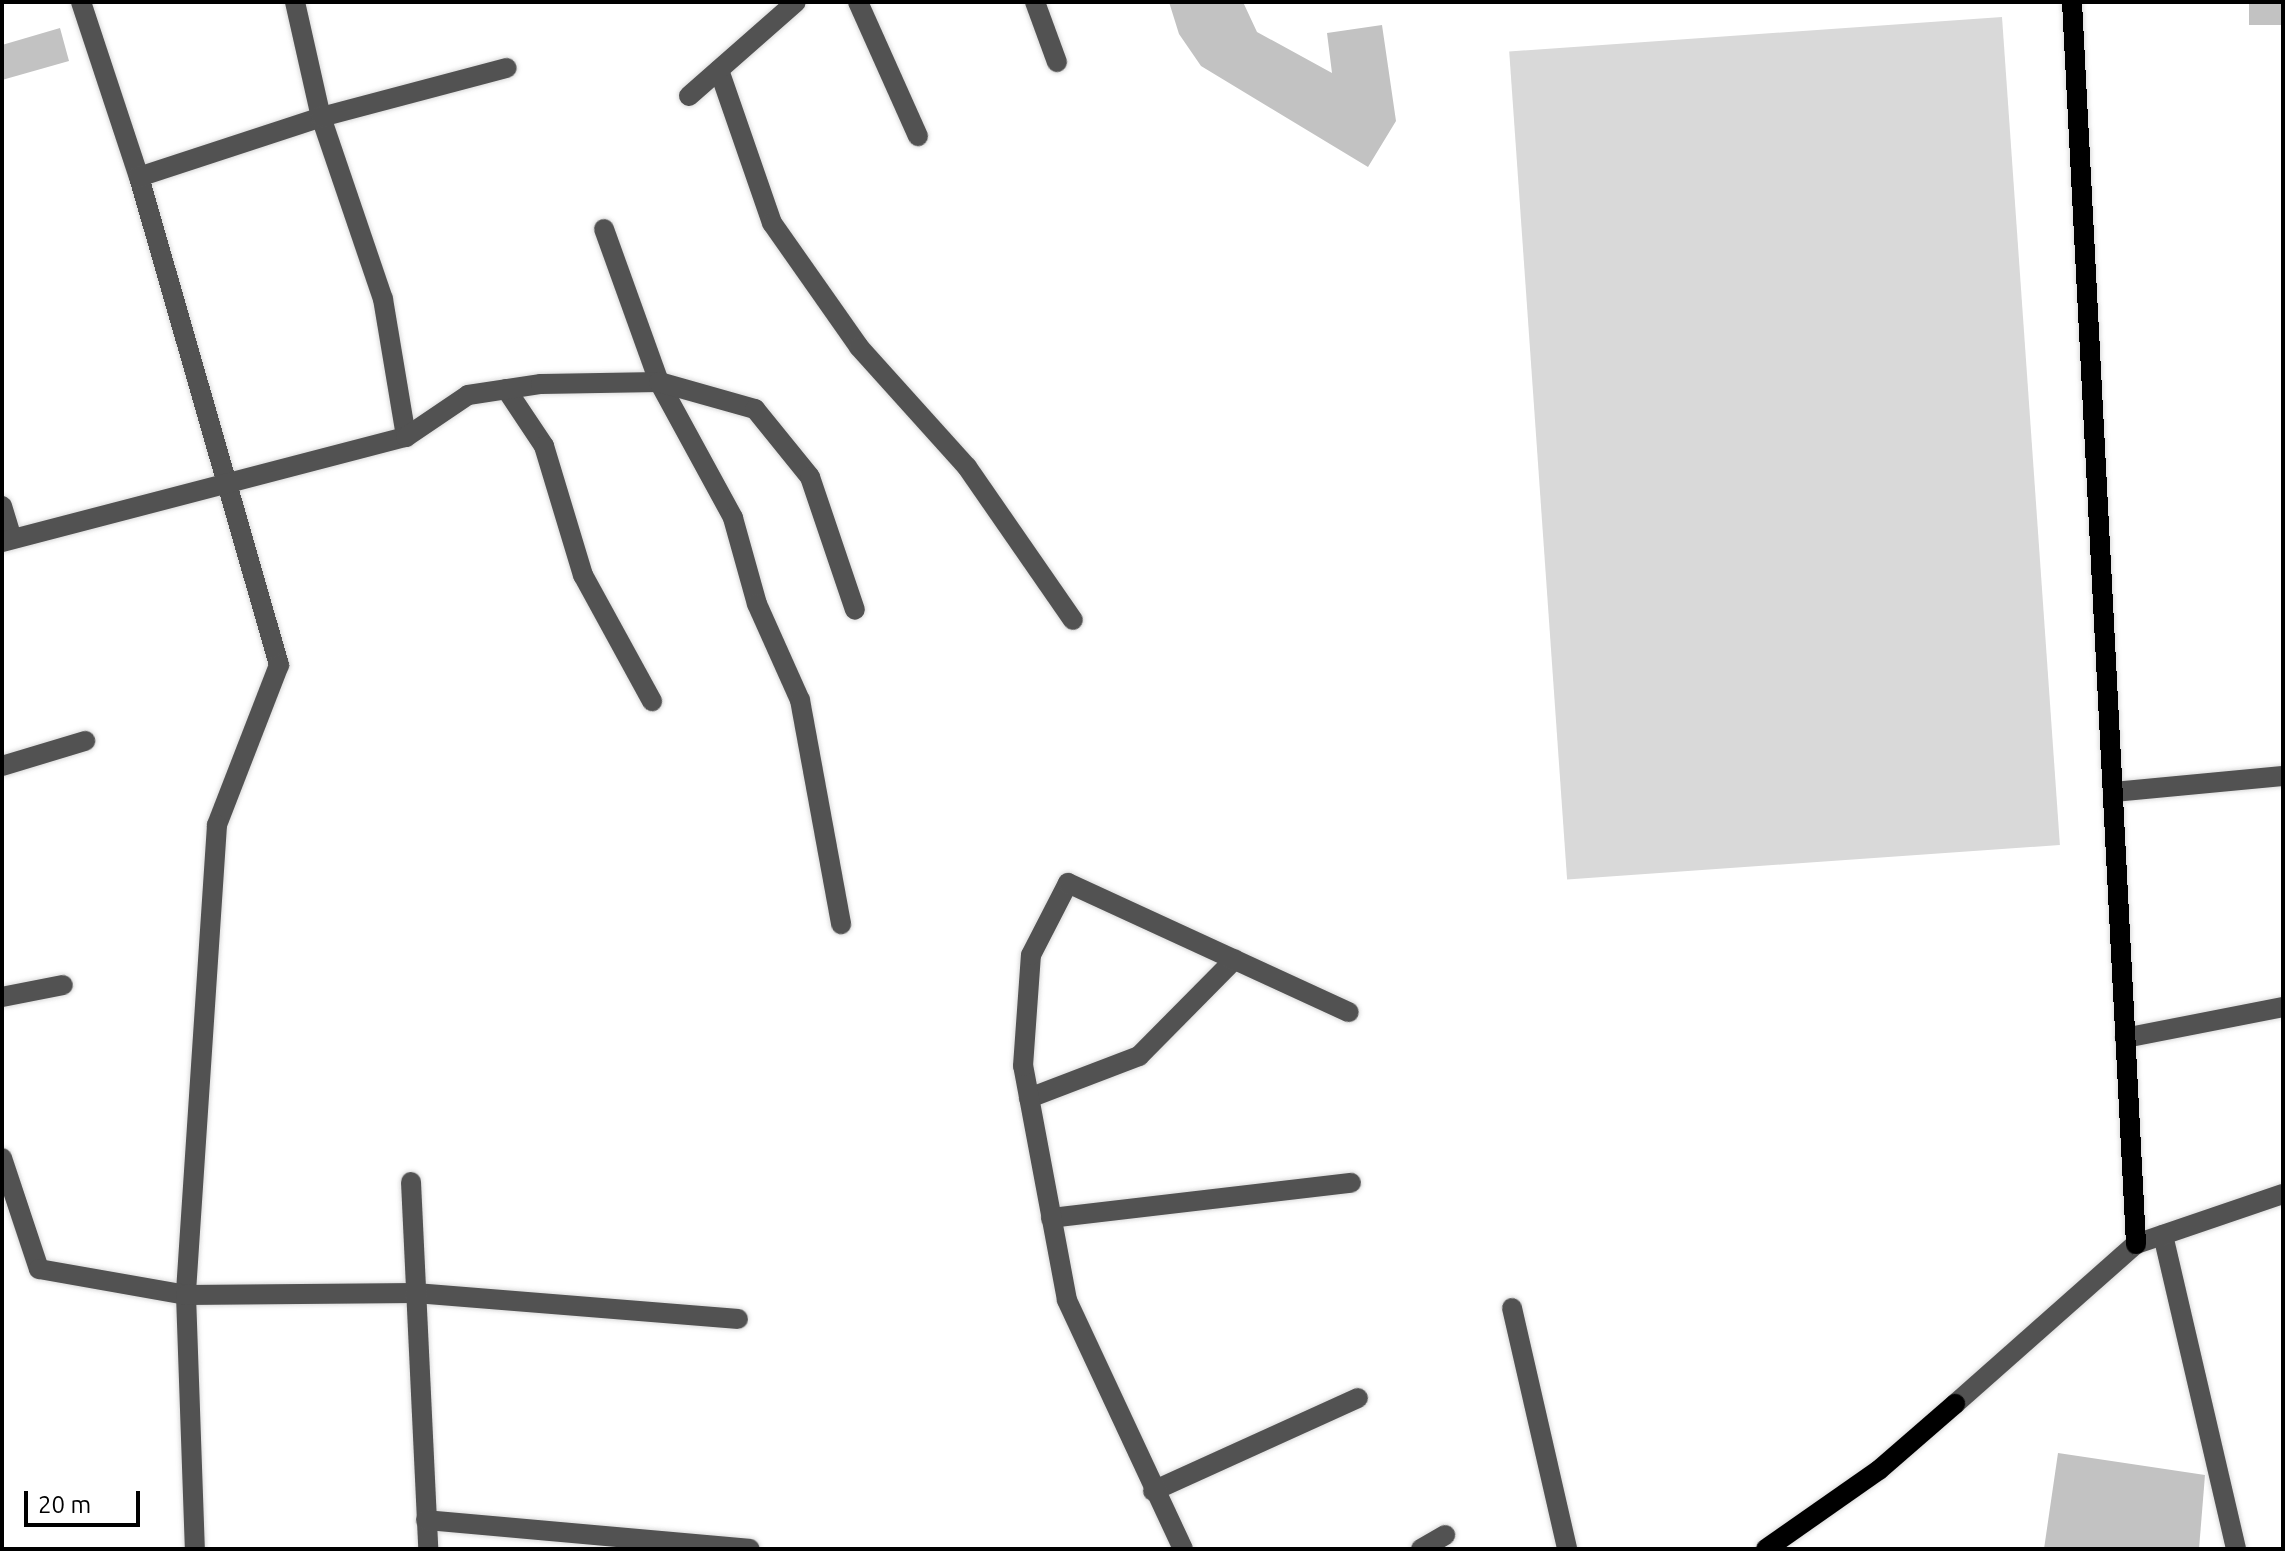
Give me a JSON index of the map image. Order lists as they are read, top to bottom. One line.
{"scale_bar":"20 m"}
